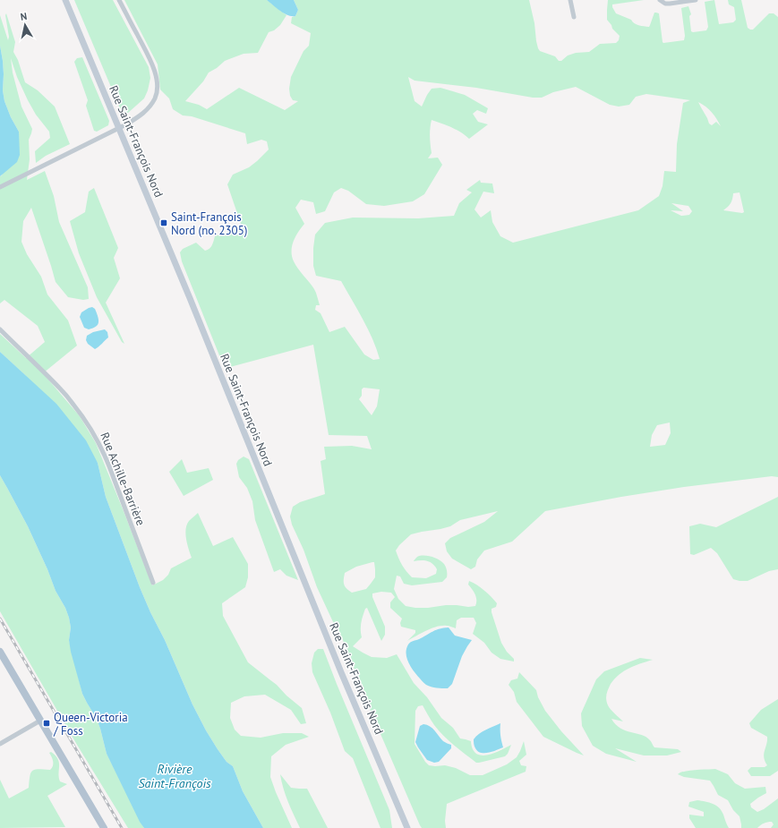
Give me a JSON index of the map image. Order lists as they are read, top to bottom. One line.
{"streets":{"street":["Rue Saint-François Nord","Rue Achille-Barrière"]},"water":["Rivière Saint-François"],"places":{"transit":["Saint-François Nord (no. 2305)","Queen-Victoria / Foss"]},"north":"top"}
